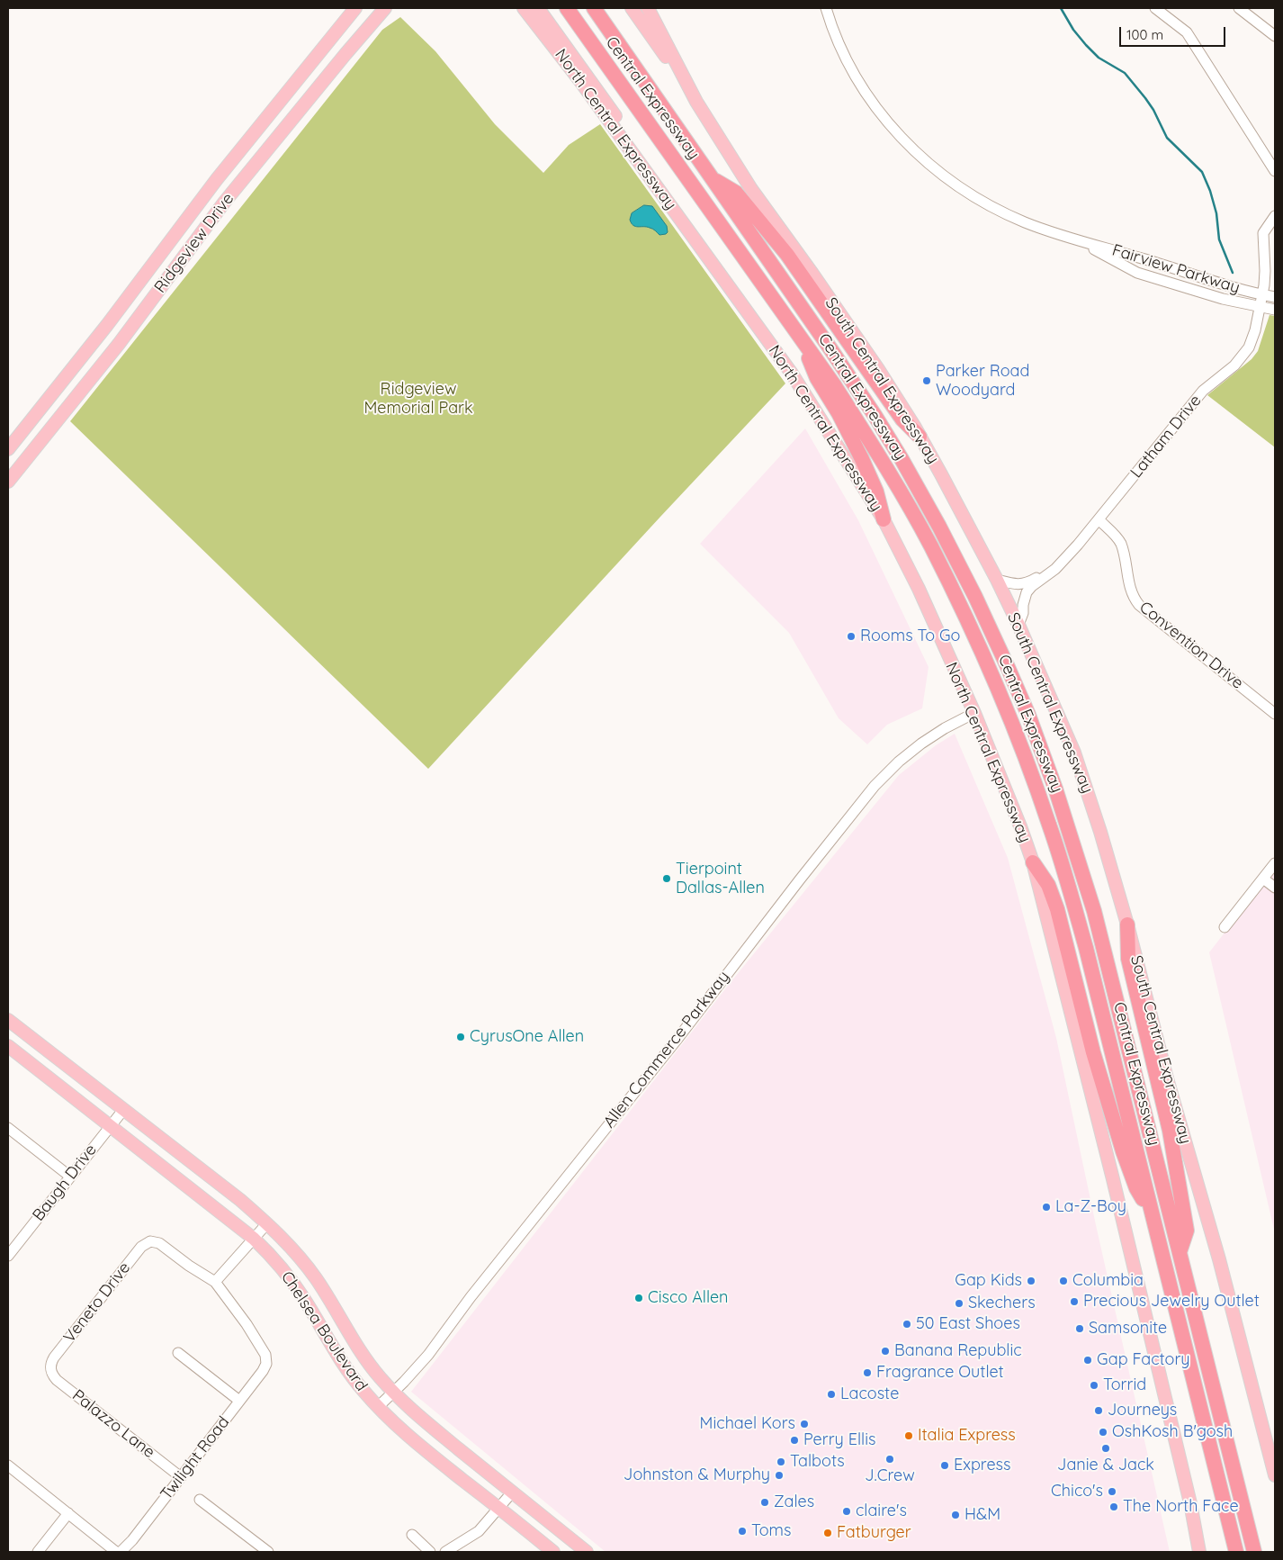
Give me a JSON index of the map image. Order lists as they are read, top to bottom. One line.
{"streets":{"highway":["Central Expressway"],"main road":["North Central Expressway","Ridgeview Drive","South Central Expressway","Chelsea Boulevard"],"street":["Fairview Parkway","Latham Drive","Convention Drive","Allen Commerce Parkway","Baugh Drive","Veneto Drive","Palazzo Lane","Twilight Road"]},"crossings":[["North Central Expressway","Allen Commerce Parkway"],["Fairview Parkway","Latham Drive"],["South Central Expressway","Latham Drive"],["Latham Drive","Convention Drive"],["Allen Commerce Parkway","Chelsea Boulevard"],["Baugh Drive","Chelsea Boulevard"],["Veneto Drive","Palazzo Lane"],["Veneto Drive","Twilight Road"],["Palazzo Lane","Twilight Road"]],"parks":["Ridgeview Memorial Park"],"places":["Parker Road Woodyard","Rooms To Go","Tierpoint Dallas-Allen","CyrusOne Allen","La-Z-Boy","Gap Kids","Columbia","Cisco Allen","Precious Jewelry Outlet","Skechers","50 East Shoes","Samsonite","Banana Republic","Gap Factory","Fragrance Outlet","Torrid","Lacoste","Journeys","Michael Kors","OshKosh B'gosh","Italia Express","Perry Ellis","Janie & Jack","J.Crew","Talbots","Express","Johnston & Murphy","Chico's","Zales","The North Face","claire's","H&M","Toms","Fatburger"],"scale_bar":"100 m"}
